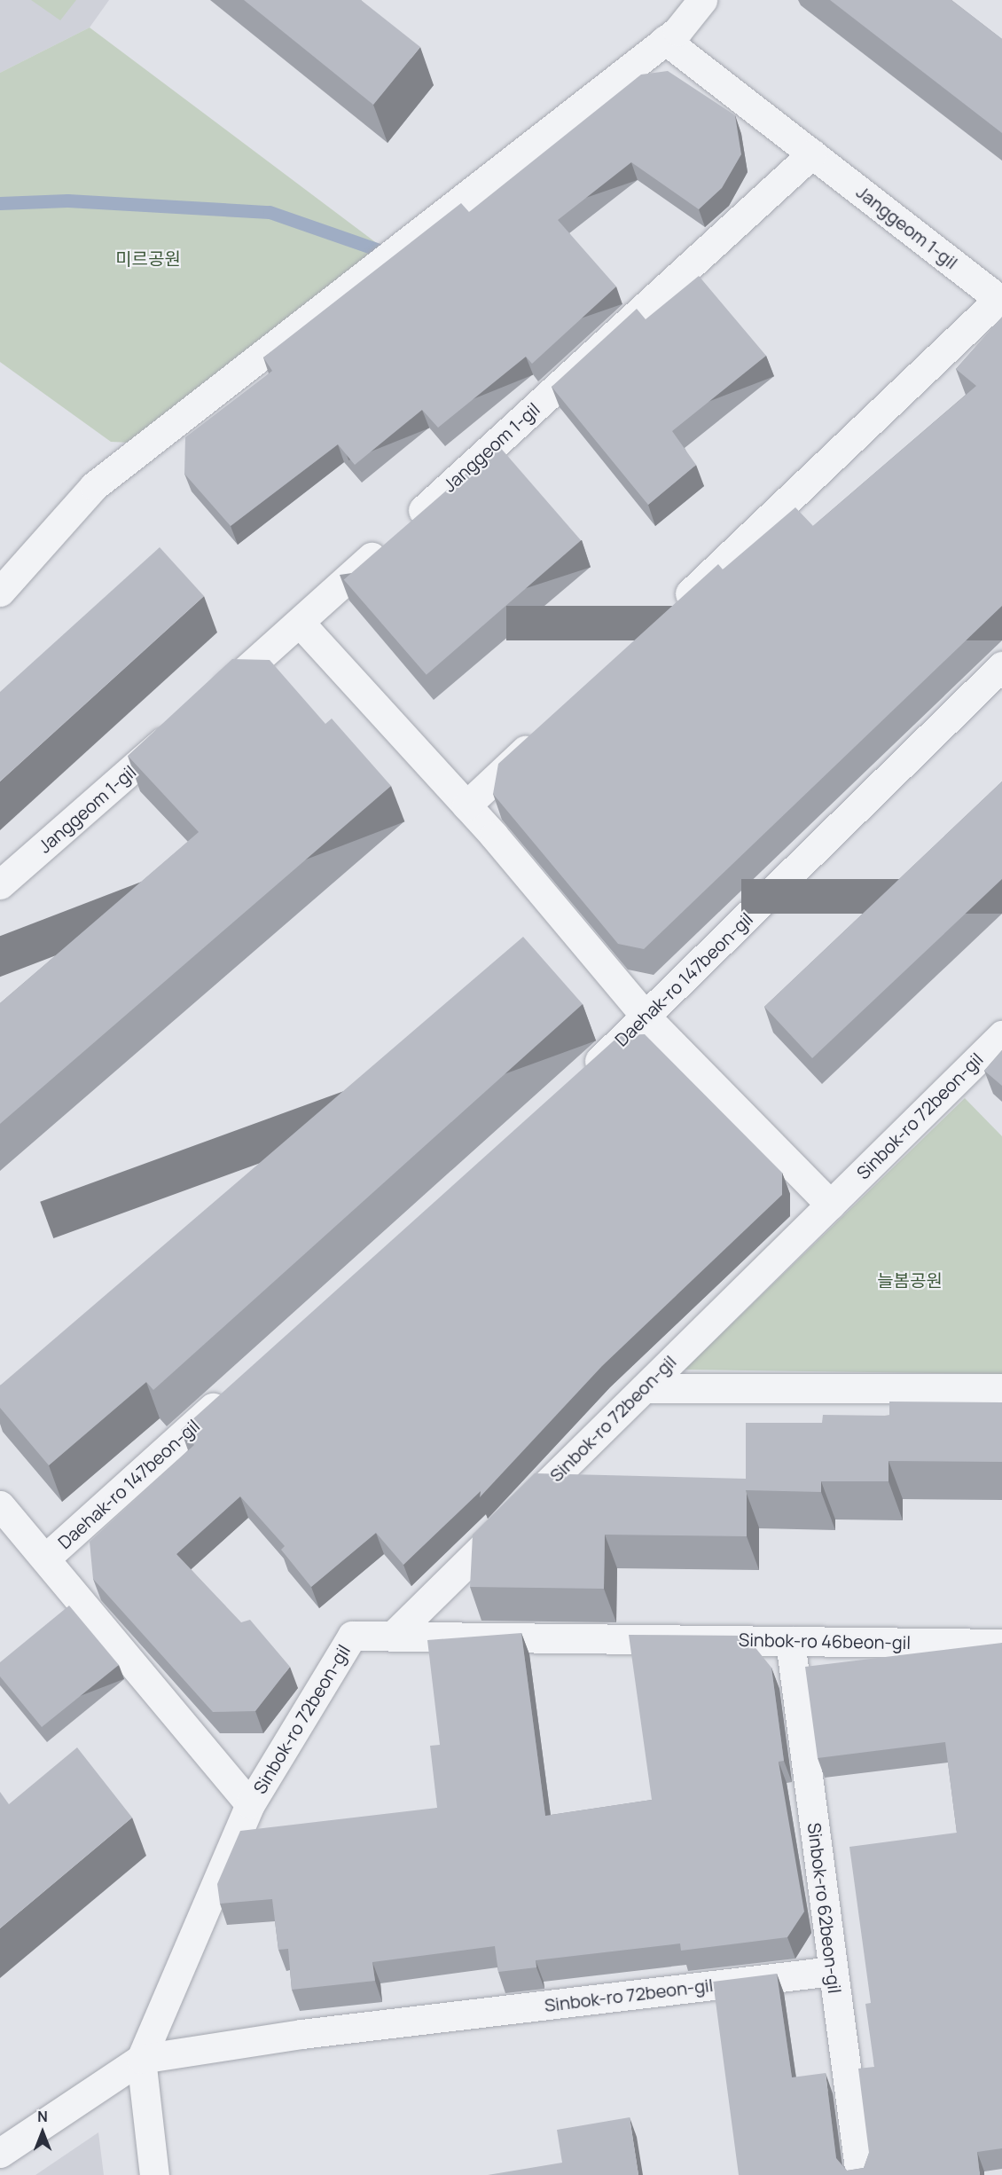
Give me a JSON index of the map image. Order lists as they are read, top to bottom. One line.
{"streets":{"street":["Janggeom 1-gil","Daehak-ro 147beon-gil","Sinbok-ro 72beon-gil","Sinbok-ro 46beon-gil","Sinbok-ro 62beon-gil"]},"crossings":[["Daehak-ro 147beon-gil","Sinbok-ro 72beon-gil"],["Sinbok-ro 72beon-gil","Sinbok-ro 46beon-gil"],["Sinbok-ro 72beon-gil","Sinbok-ro 62beon-gil"],["Sinbok-ro 46beon-gil","Sinbok-ro 62beon-gil"]],"parks":["미르공원","늘봄공원"],"north":"top"}
